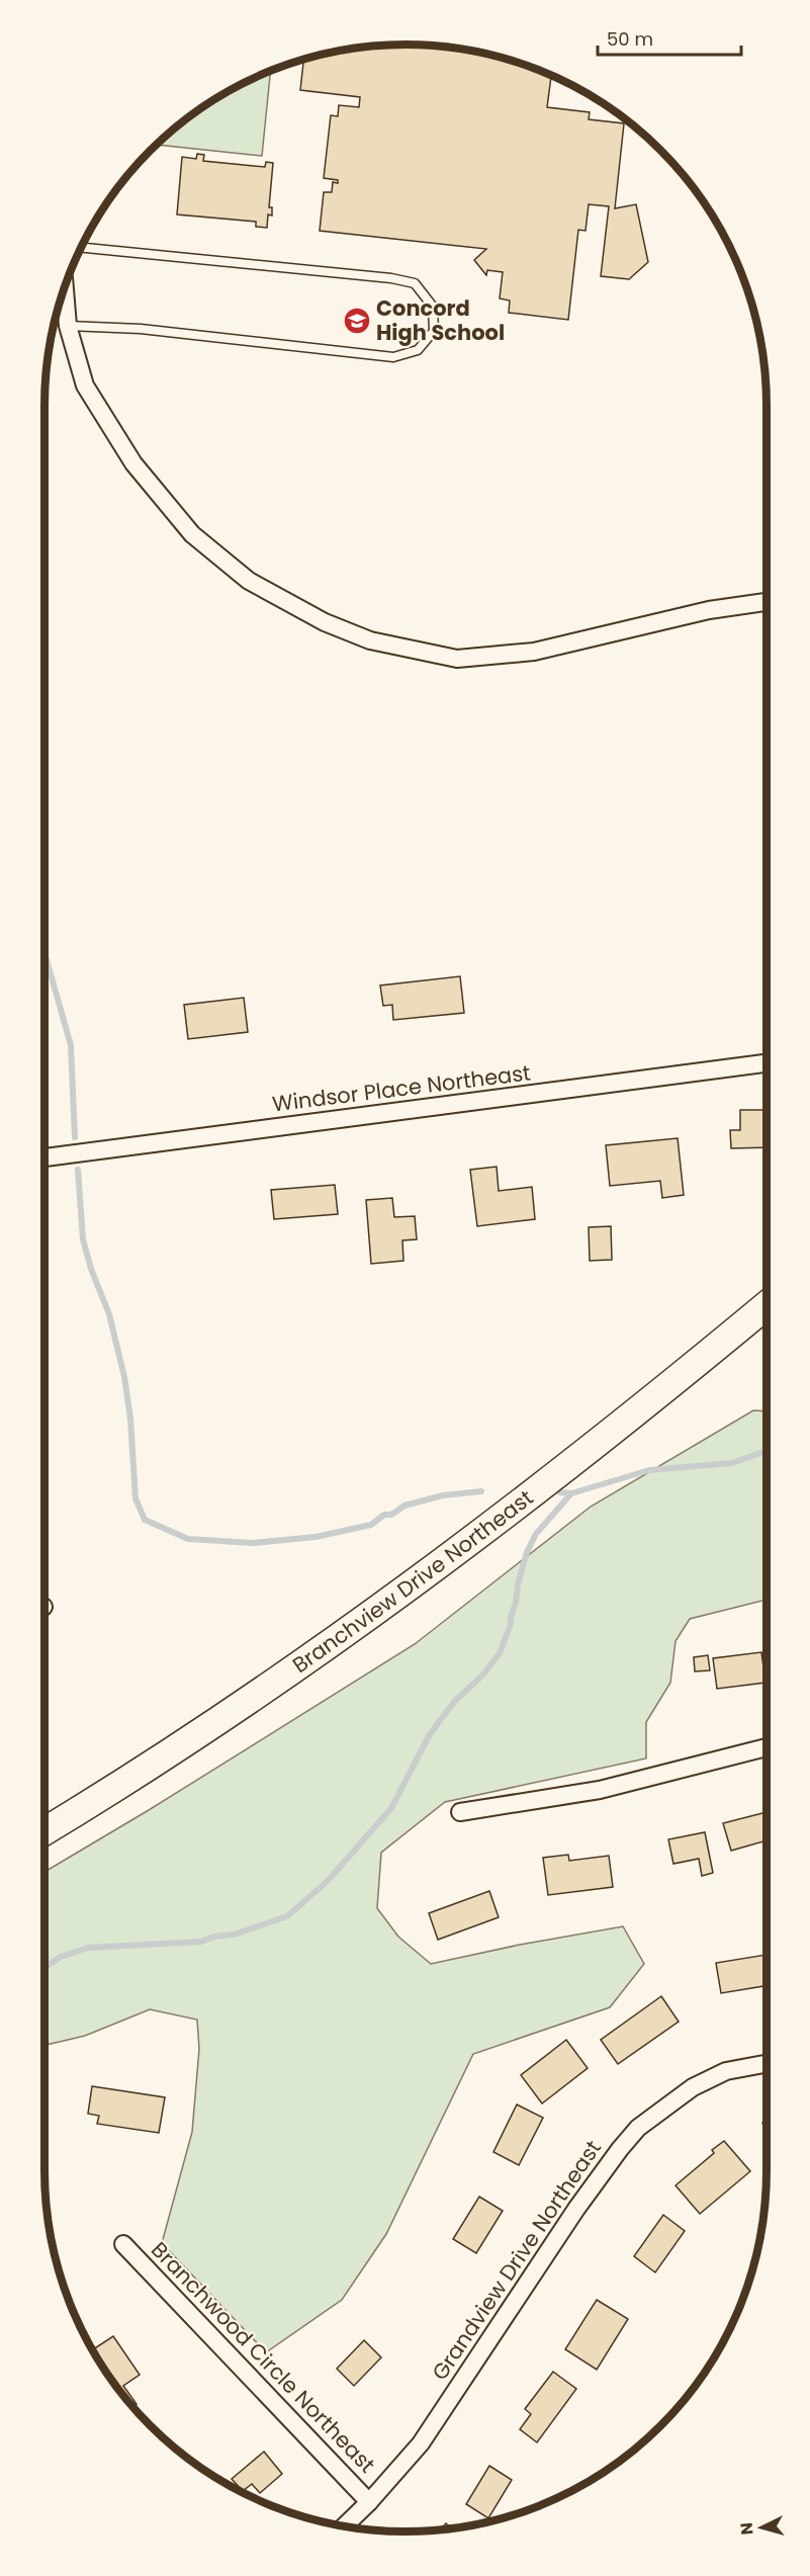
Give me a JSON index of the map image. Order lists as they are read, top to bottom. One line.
{"streets":{"main road":["Branchview Drive Northeast"],"street":["Windsor Place Northeast","Grandview Drive Northeast","Branchwood Circle Northeast"]},"crossings":[["Grandview Drive Northeast","Branchwood Circle Northeast"]],"places":{"school or university":["Concord High School"]},"scale_bar":"50 m","north":"left"}
